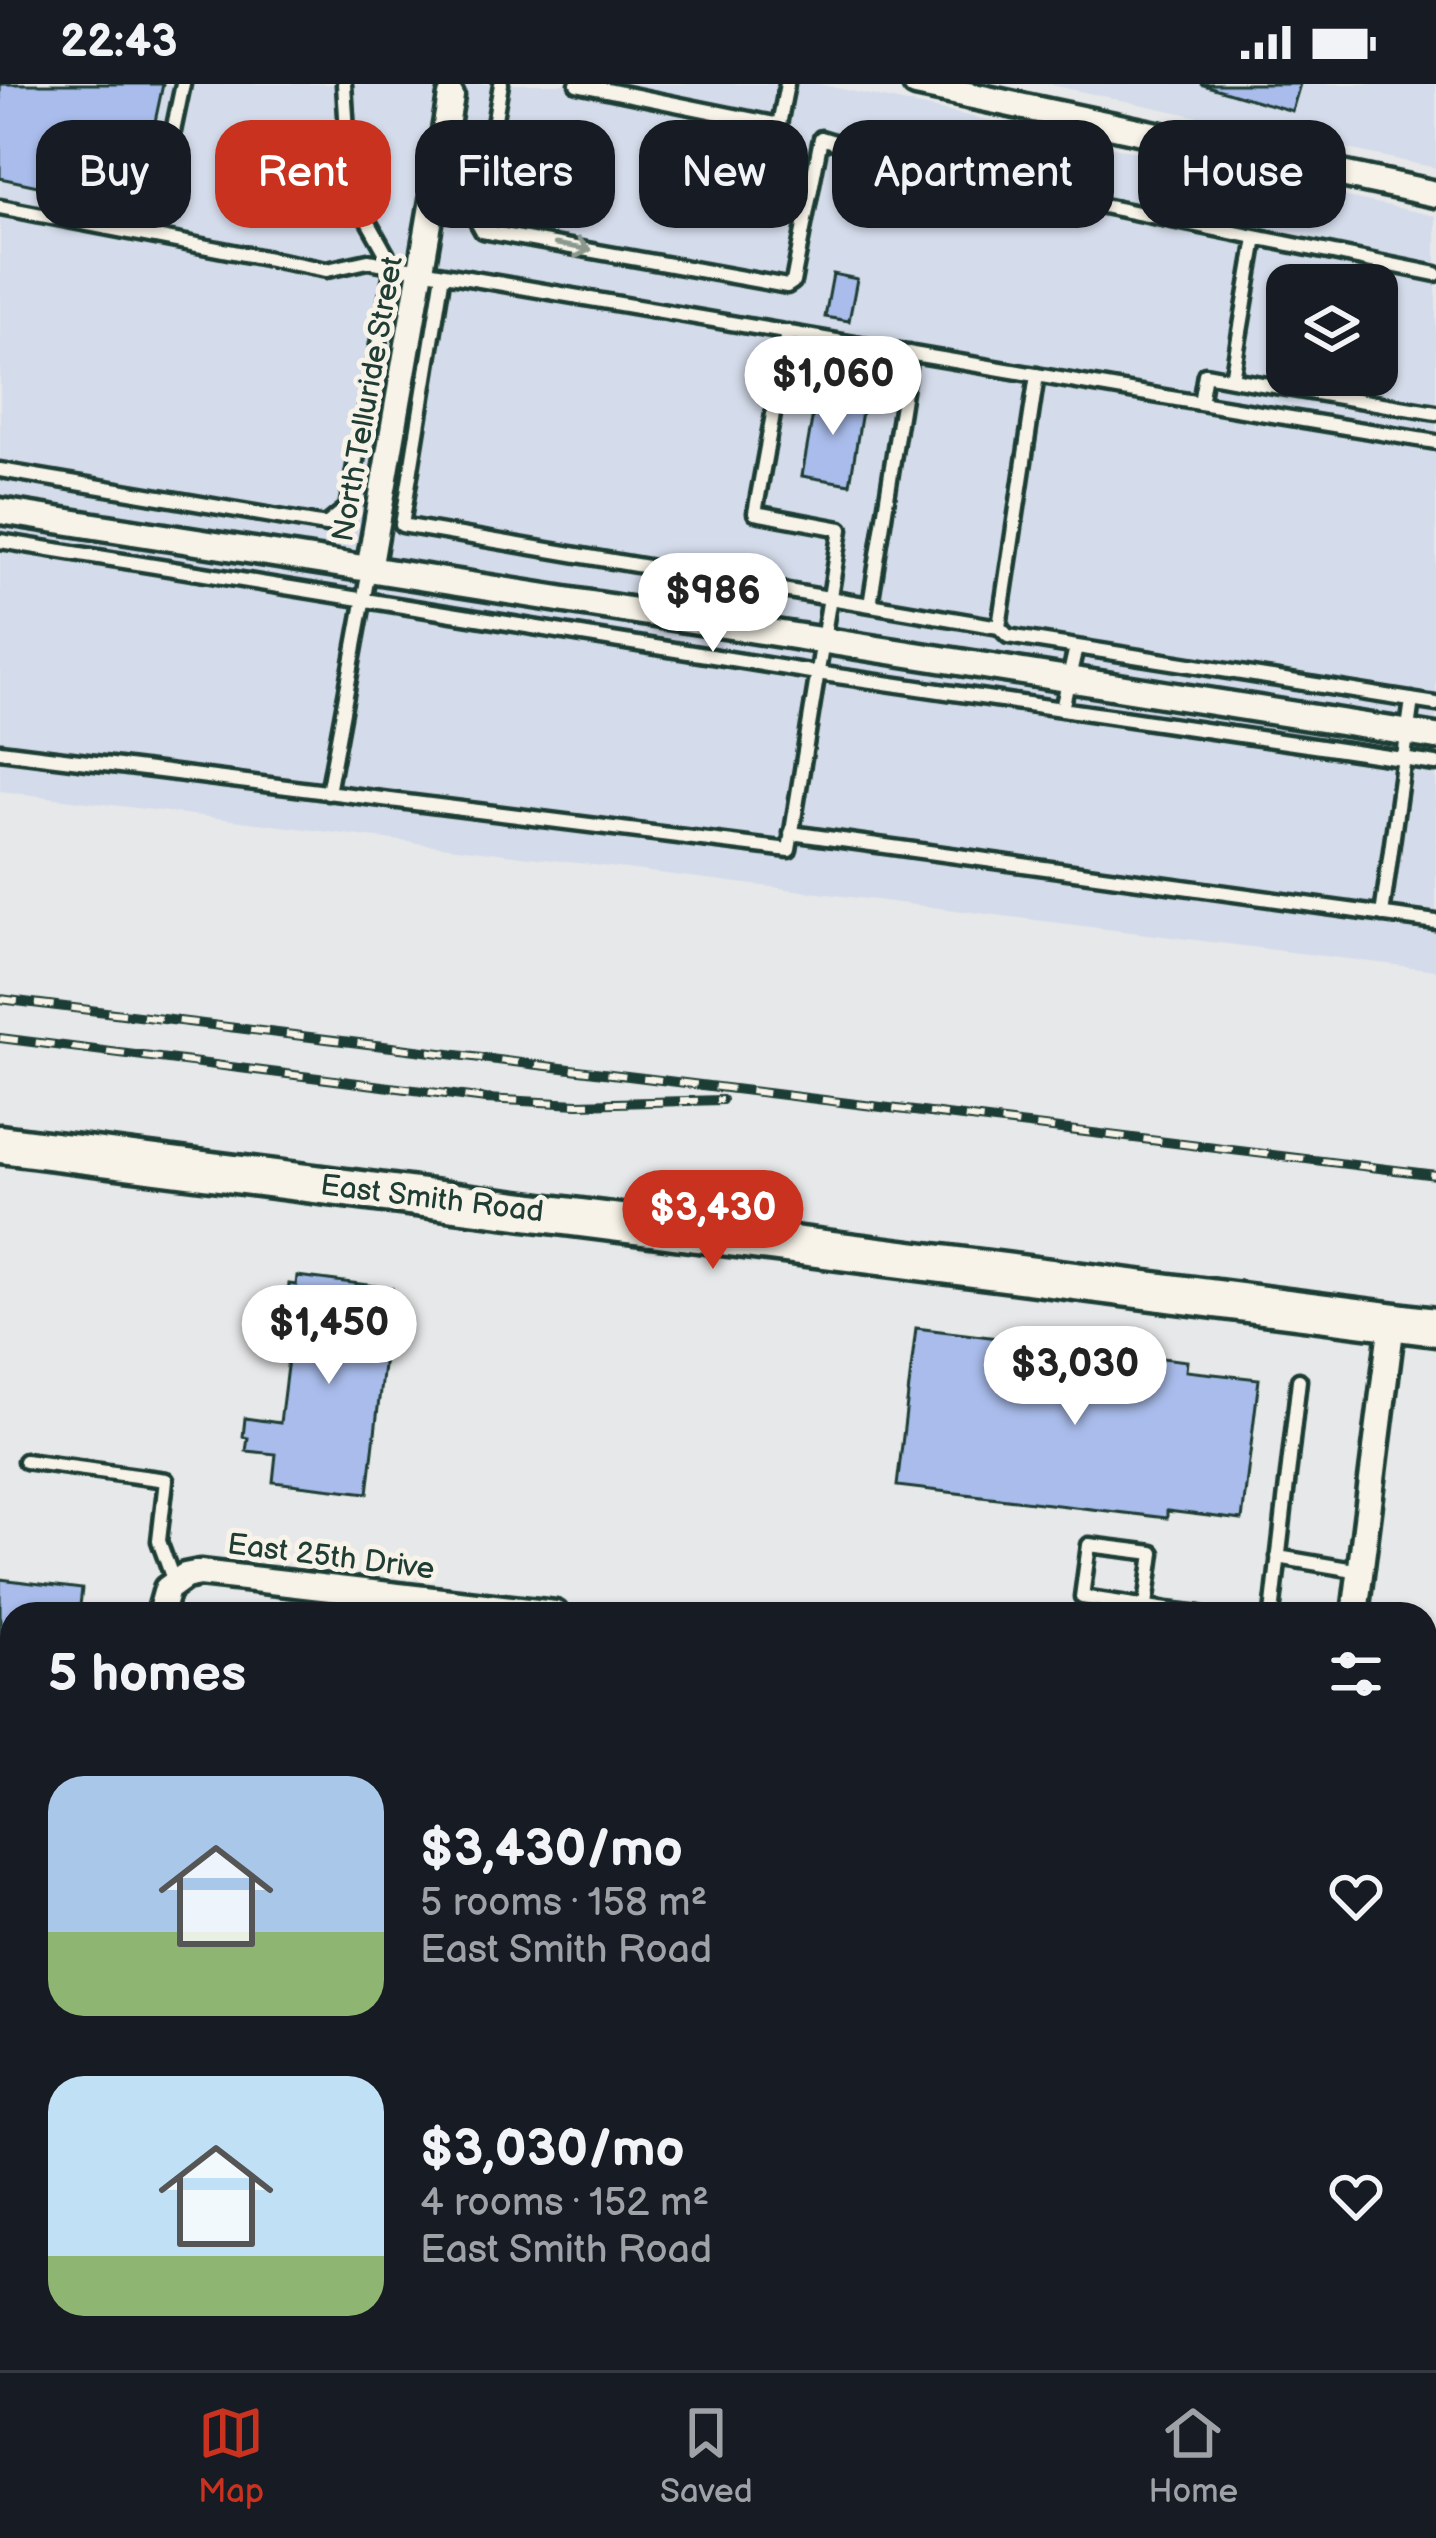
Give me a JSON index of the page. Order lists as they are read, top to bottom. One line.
{"streets":{"street":["North Telluride Street","East Smith Road","East 25th Drive"]},"page":{"status":"22:43","chip":["Buy","Rent","Filters","New","Apartment","House"],"price":["$1,060","$986","$3,430","$1,450","$3,030"],"heading":"5 homes","list":[{"name":"$3,430/mo","note":"5 rooms · 158 m² · East Smith Road"},{"name":"$3,030/mo","note":"4 rooms · 152 m² · East Smith Road"}],"tabs":["Map","Saved","Home"]}}
